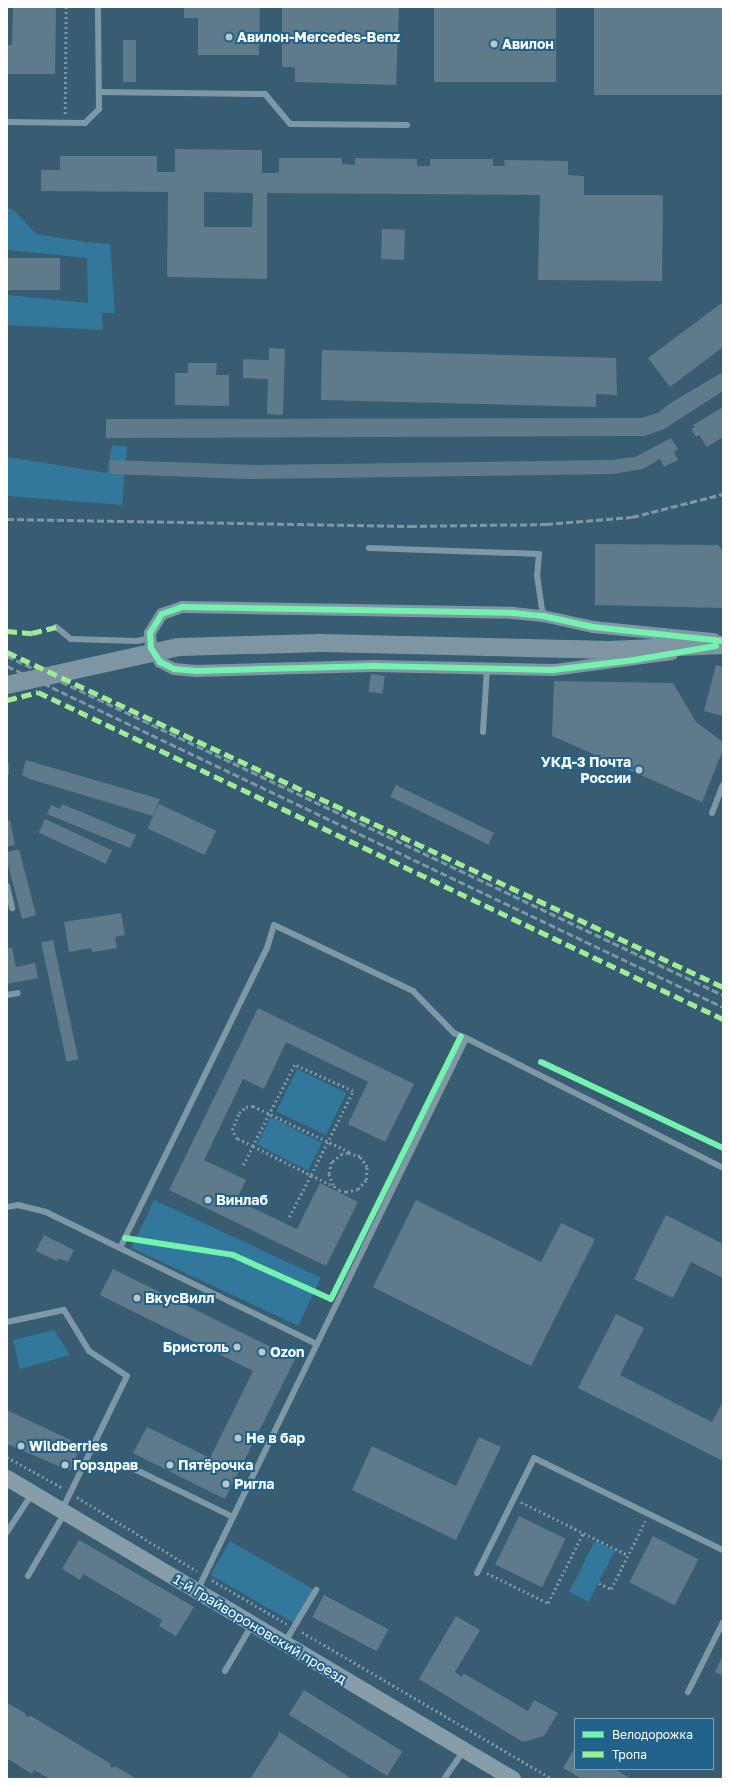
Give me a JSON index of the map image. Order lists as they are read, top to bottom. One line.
{"streets":{"main road":["1-й Грайвороновский проезд"]},"places":["Авилон-Mercedes-Benz","Авилон","УКД-3 Почта России","Винлаб","ВкусВилл","Бристоль","Ozon","Не в бар","Wildberries","Горздрав","Пятёрочка","Ригла"],"legend":["Велодорожка","Тропа"]}
